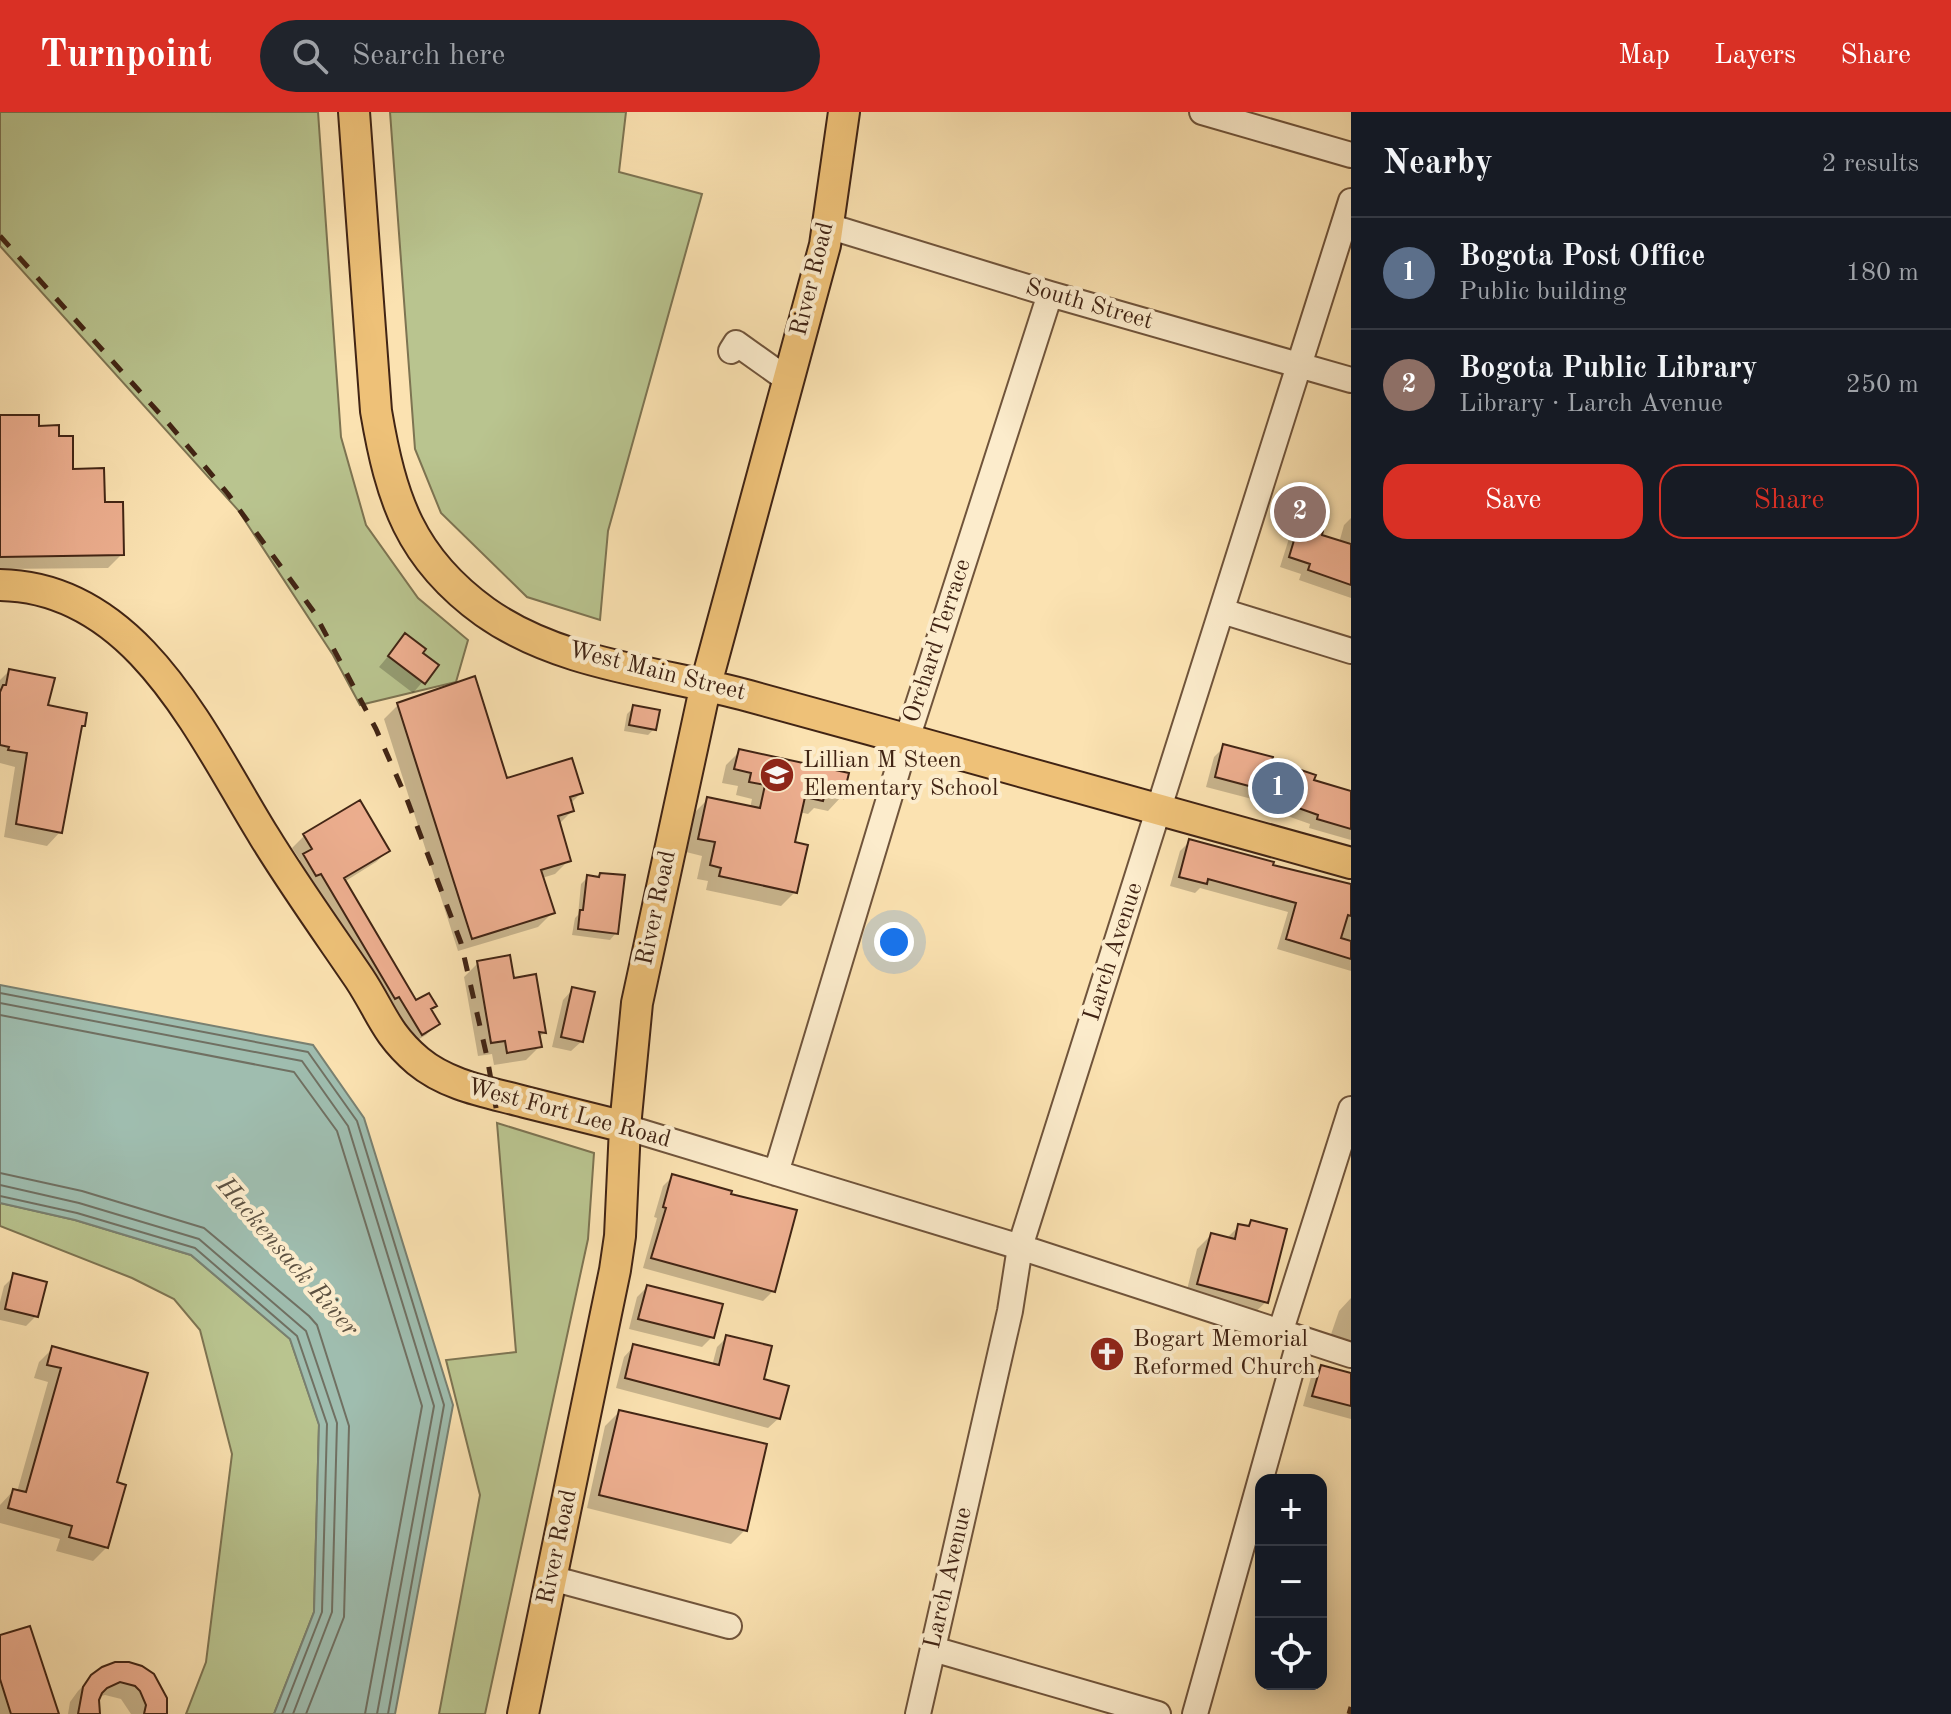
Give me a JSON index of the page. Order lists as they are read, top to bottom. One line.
{"streets":{"main road":["River Road","West Main Street","West Fort Lee Road"],"street":["South Street","Orchard Terrace","Larch Avenue"]},"crossings":[["River Road","South Street"],["River Road","West Main Street"],["River Road","West Fort Lee Road"],["South Street","Orchard Terrace"],["South Street","Larch Avenue"],["Orchard Terrace","West Main Street"],["Orchard Terrace","West Fort Lee Road"],["West Main Street","Larch Avenue"],["Larch Avenue","West Fort Lee Road"]],"water":["Hackensack River"],"places":{"school or university":["Lillian M Steen Elementary School"],"church":["Bogart Memorial Reformed Church"]},"page":{"header":"Turnpoint","search":"Search here","nav":["Map","Layers","Share"],"heading":["Nearby","2 results"],"list":[{"mark":"1","name":"Bogota Post Office","note":"Public building","value":"180 m"},{"mark":"2","name":"Bogota Public Library","note":"Library · Larch Avenue","value":"250 m"}],"buttons":["Save","Share"],"pins":["2","1"],"map_buttons":["+","−"]}}
